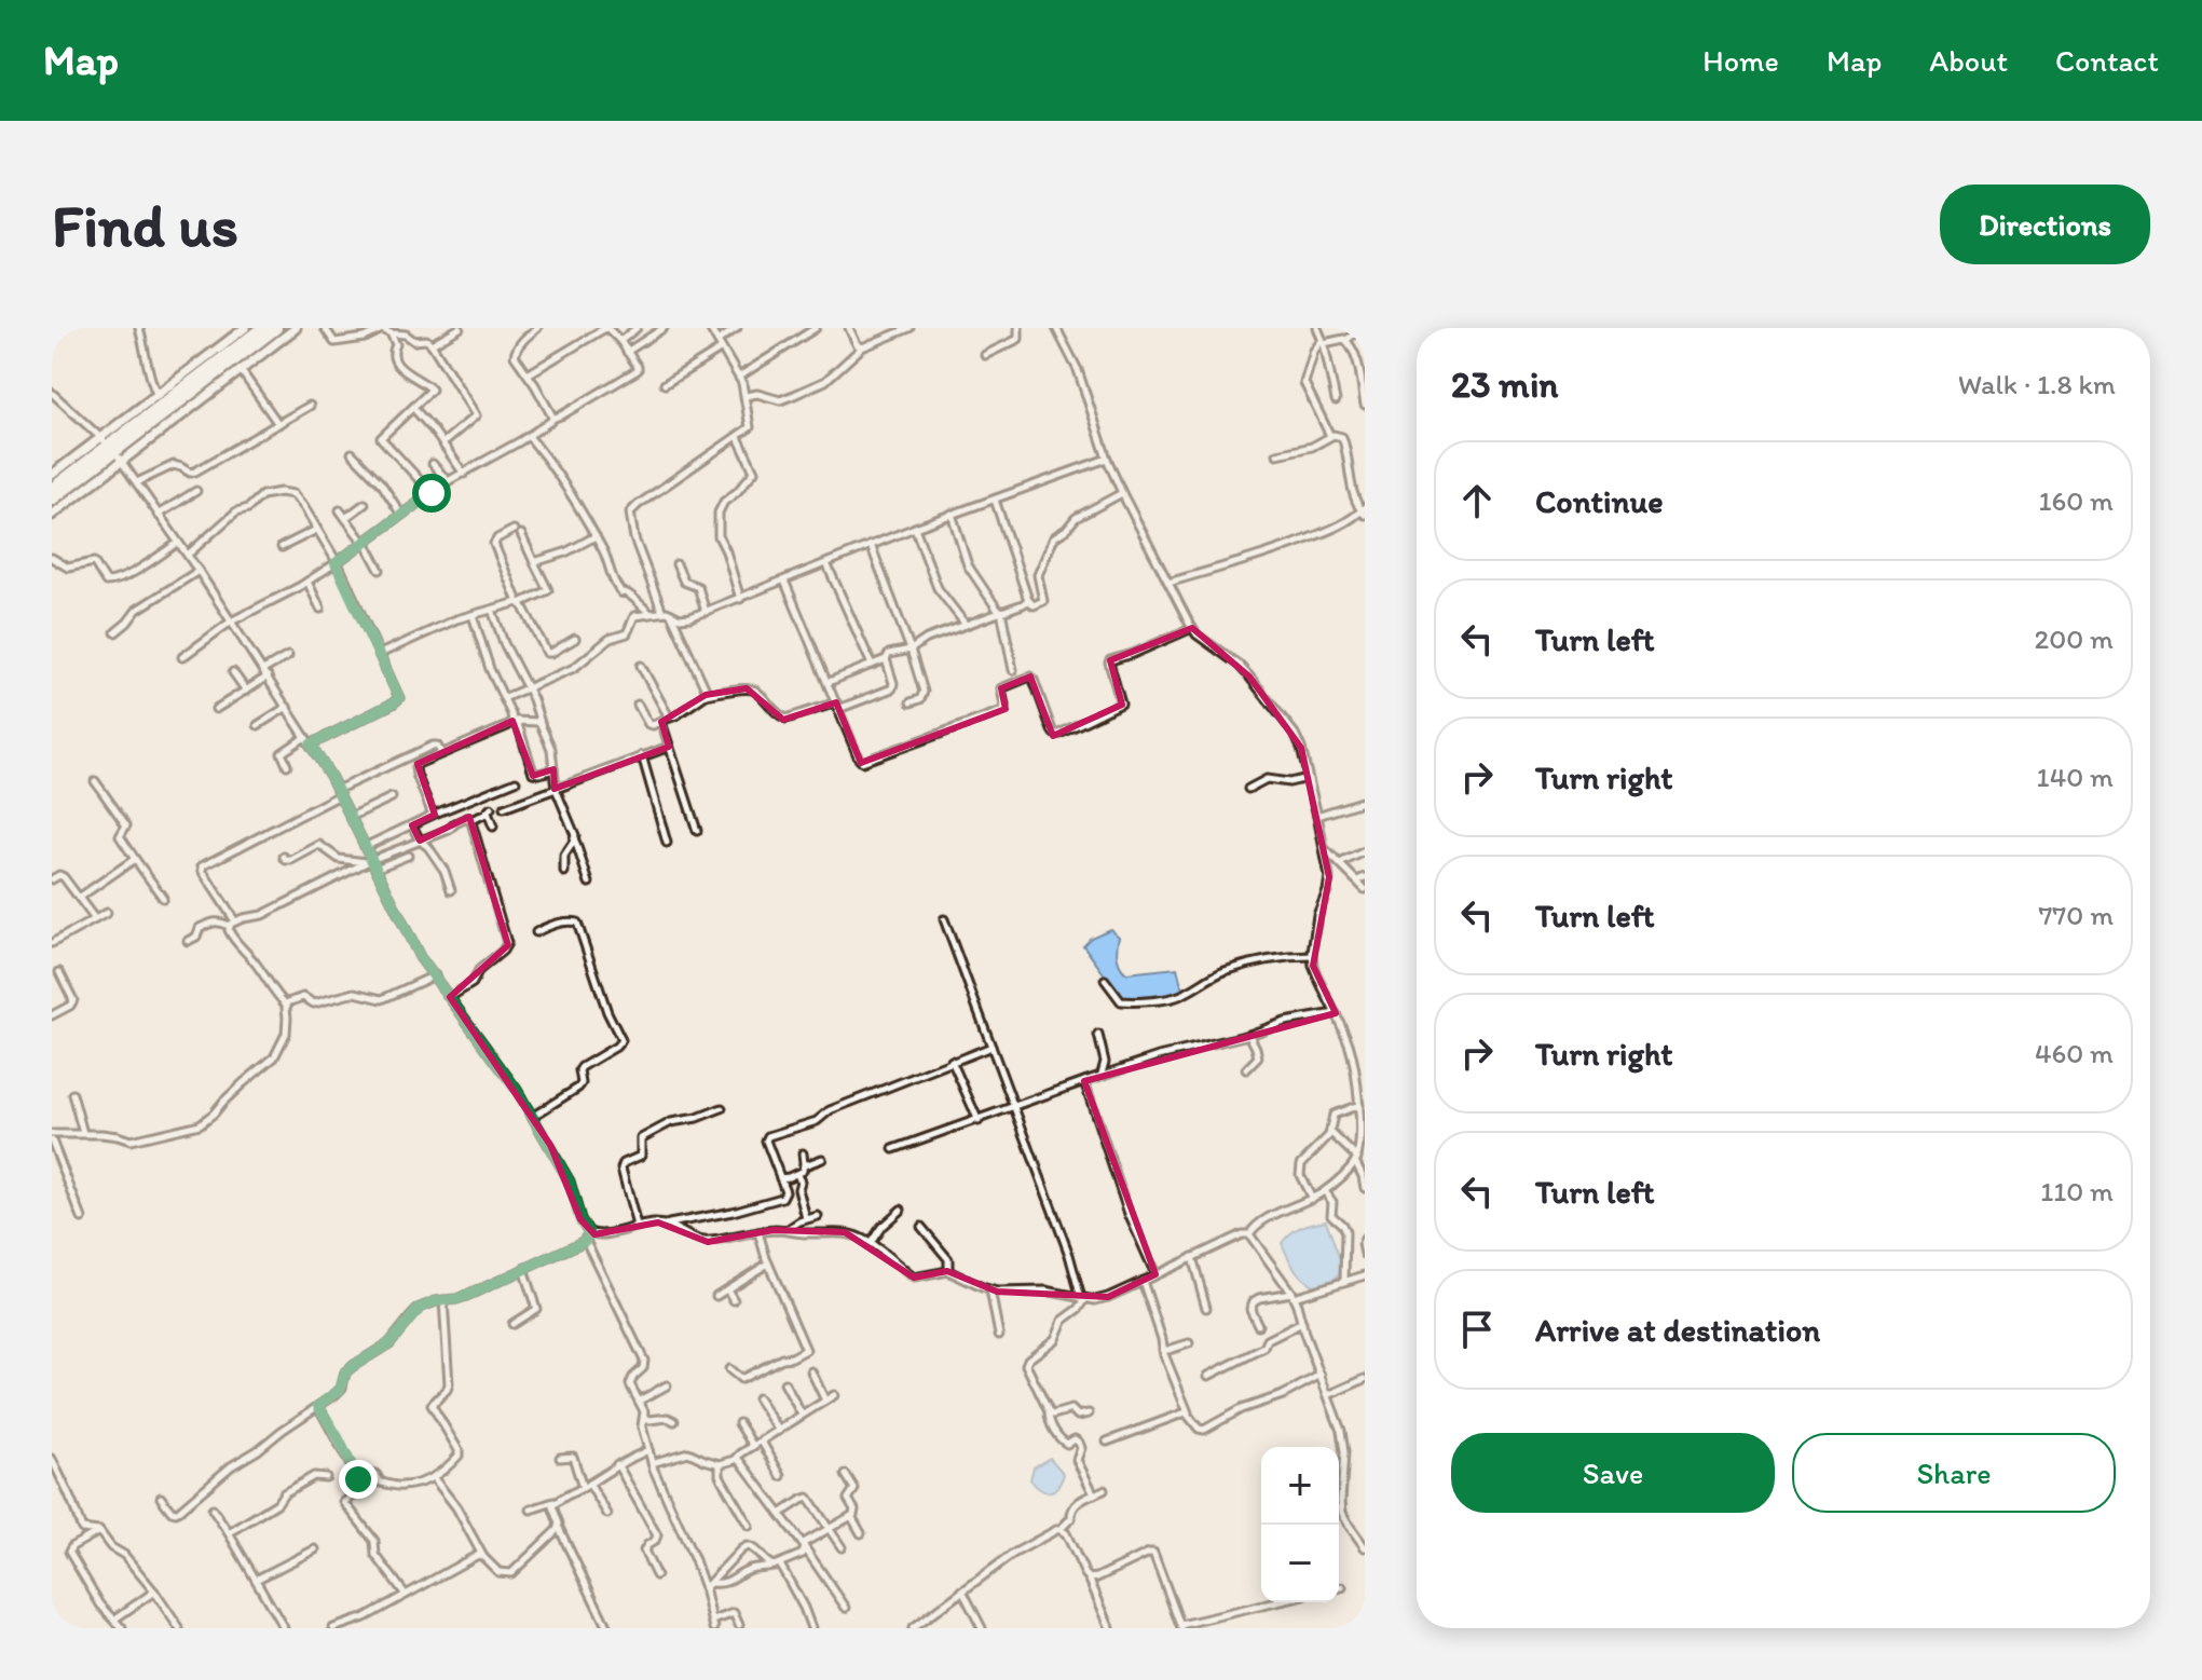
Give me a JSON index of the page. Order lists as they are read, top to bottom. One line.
{"page":{"header":"Map","nav":["Home","Map","About","Contact"],"buttons":["Directions",["Save","Share"]],"title":"Find us","heading":["23 min","Walk · 1.8 km"],"list":[["Continue","160 m"],["Turn left","200 m"],["Turn right","140 m"],["Turn left","770 m"],["Turn right","460 m"],["Turn left","110 m"],"Arrive at destination"],"map_buttons":["+","−"]}}
